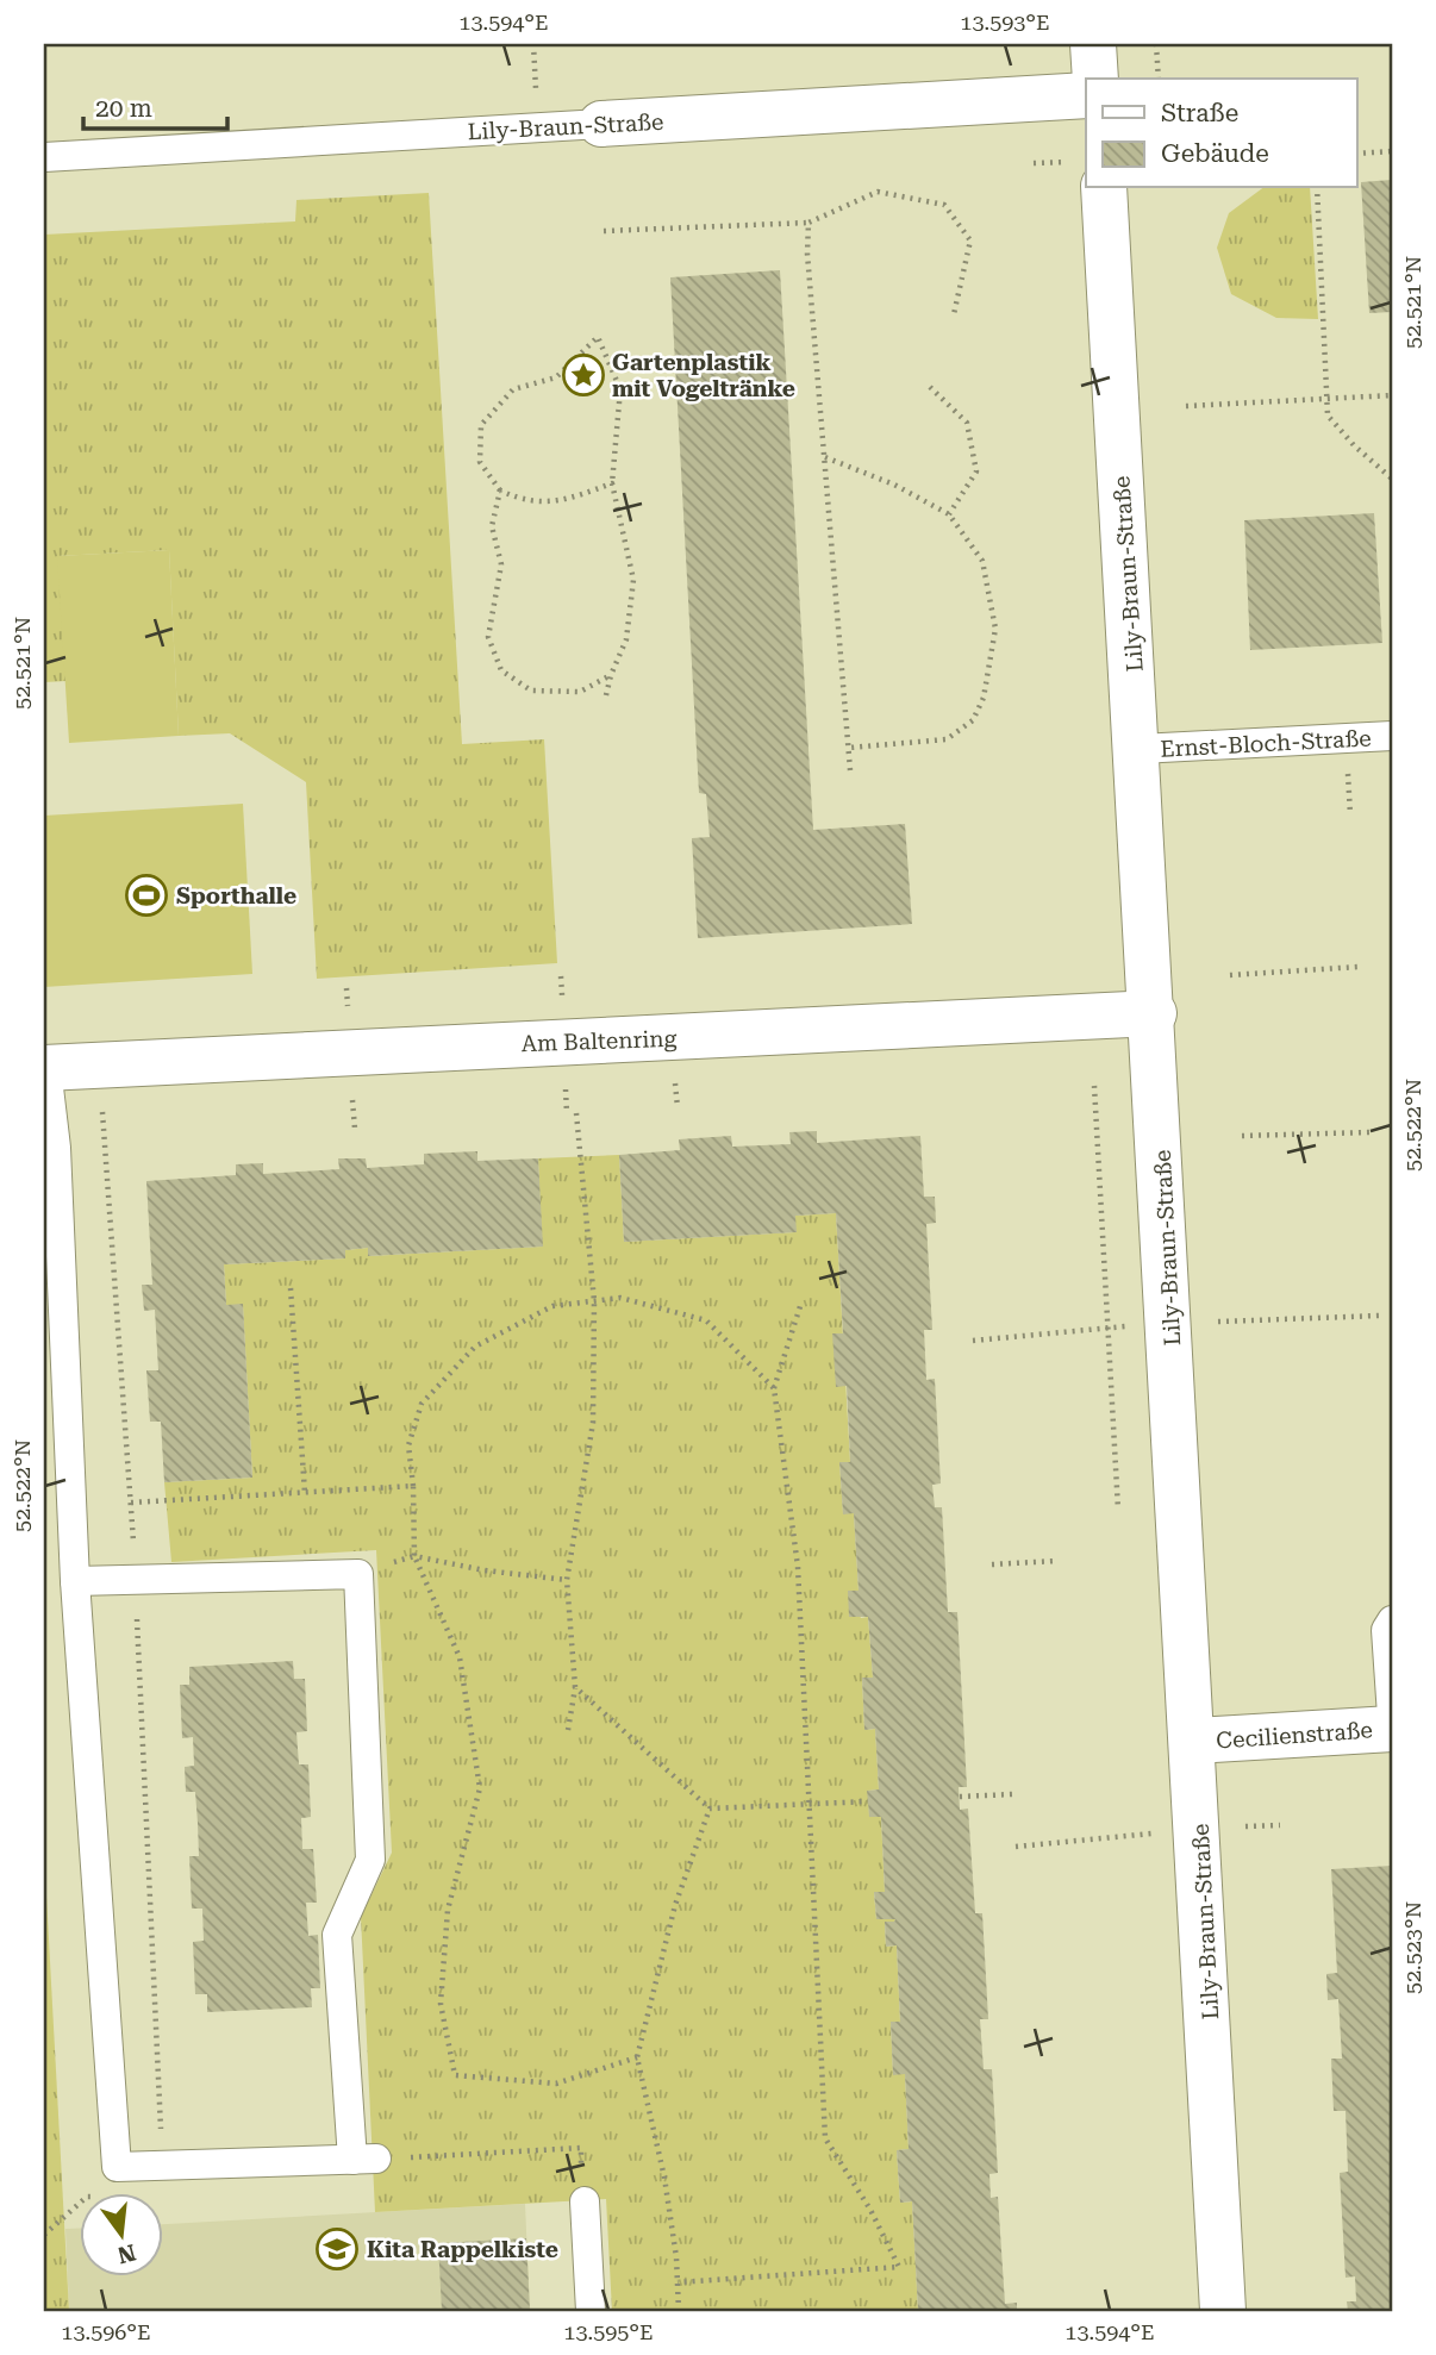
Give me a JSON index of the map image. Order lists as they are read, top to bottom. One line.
{"streets":{"street":["Lily-Braun-Straße","Am Baltenring","Cecilienstraße"],"lane":["Ernst-Bloch-Straße"]},"crossings":[["Lily-Braun-Straße","Ernst-Bloch-Straße"],["Lily-Braun-Straße","Am Baltenring"],["Lily-Braun-Straße","Cecilienstraße"]],"places":{"place":["Gartenplastik mit Vogeltränke"],"sports":["Sporthalle"],"school or university":["Kita Rappelkiste"]},"legend":["Straße","Gebäude"],"scale_bar":"20 m","north":"bottom","coordinates":["13.594°E","13.593°E","52.521°N","52.522°N","52.523°N","13.596°E","13.595°E"]}
